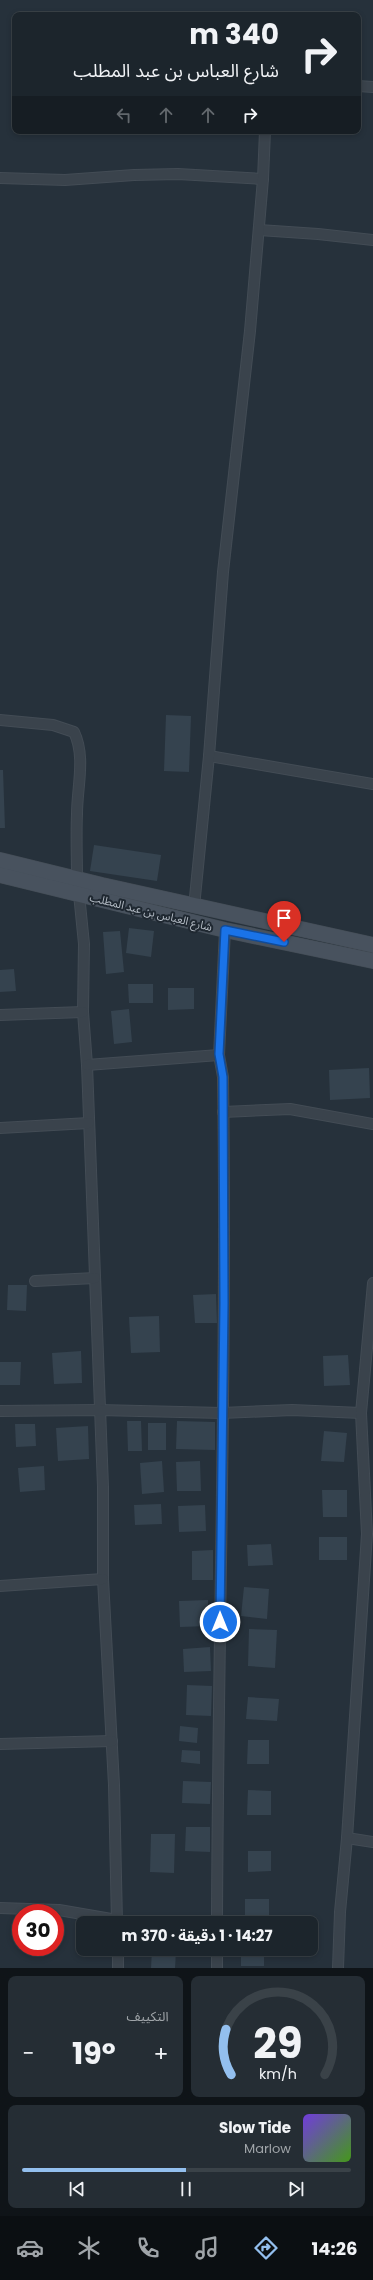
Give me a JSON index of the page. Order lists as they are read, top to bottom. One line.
{"streets":{"street":["شارع العباس بن عبد المطلب"]},"page":{"turn":["340 m","شارع العباس بن عبد المطلب"],"limit":"30","trip":"14:27 · 1 دقيقة · 370 m","tile":"التكييف","heat":["−","19°","+"],"song":["Slow Tide","Marlow"],"tabs":"14:26","gauge":["29","km/h"]}}
